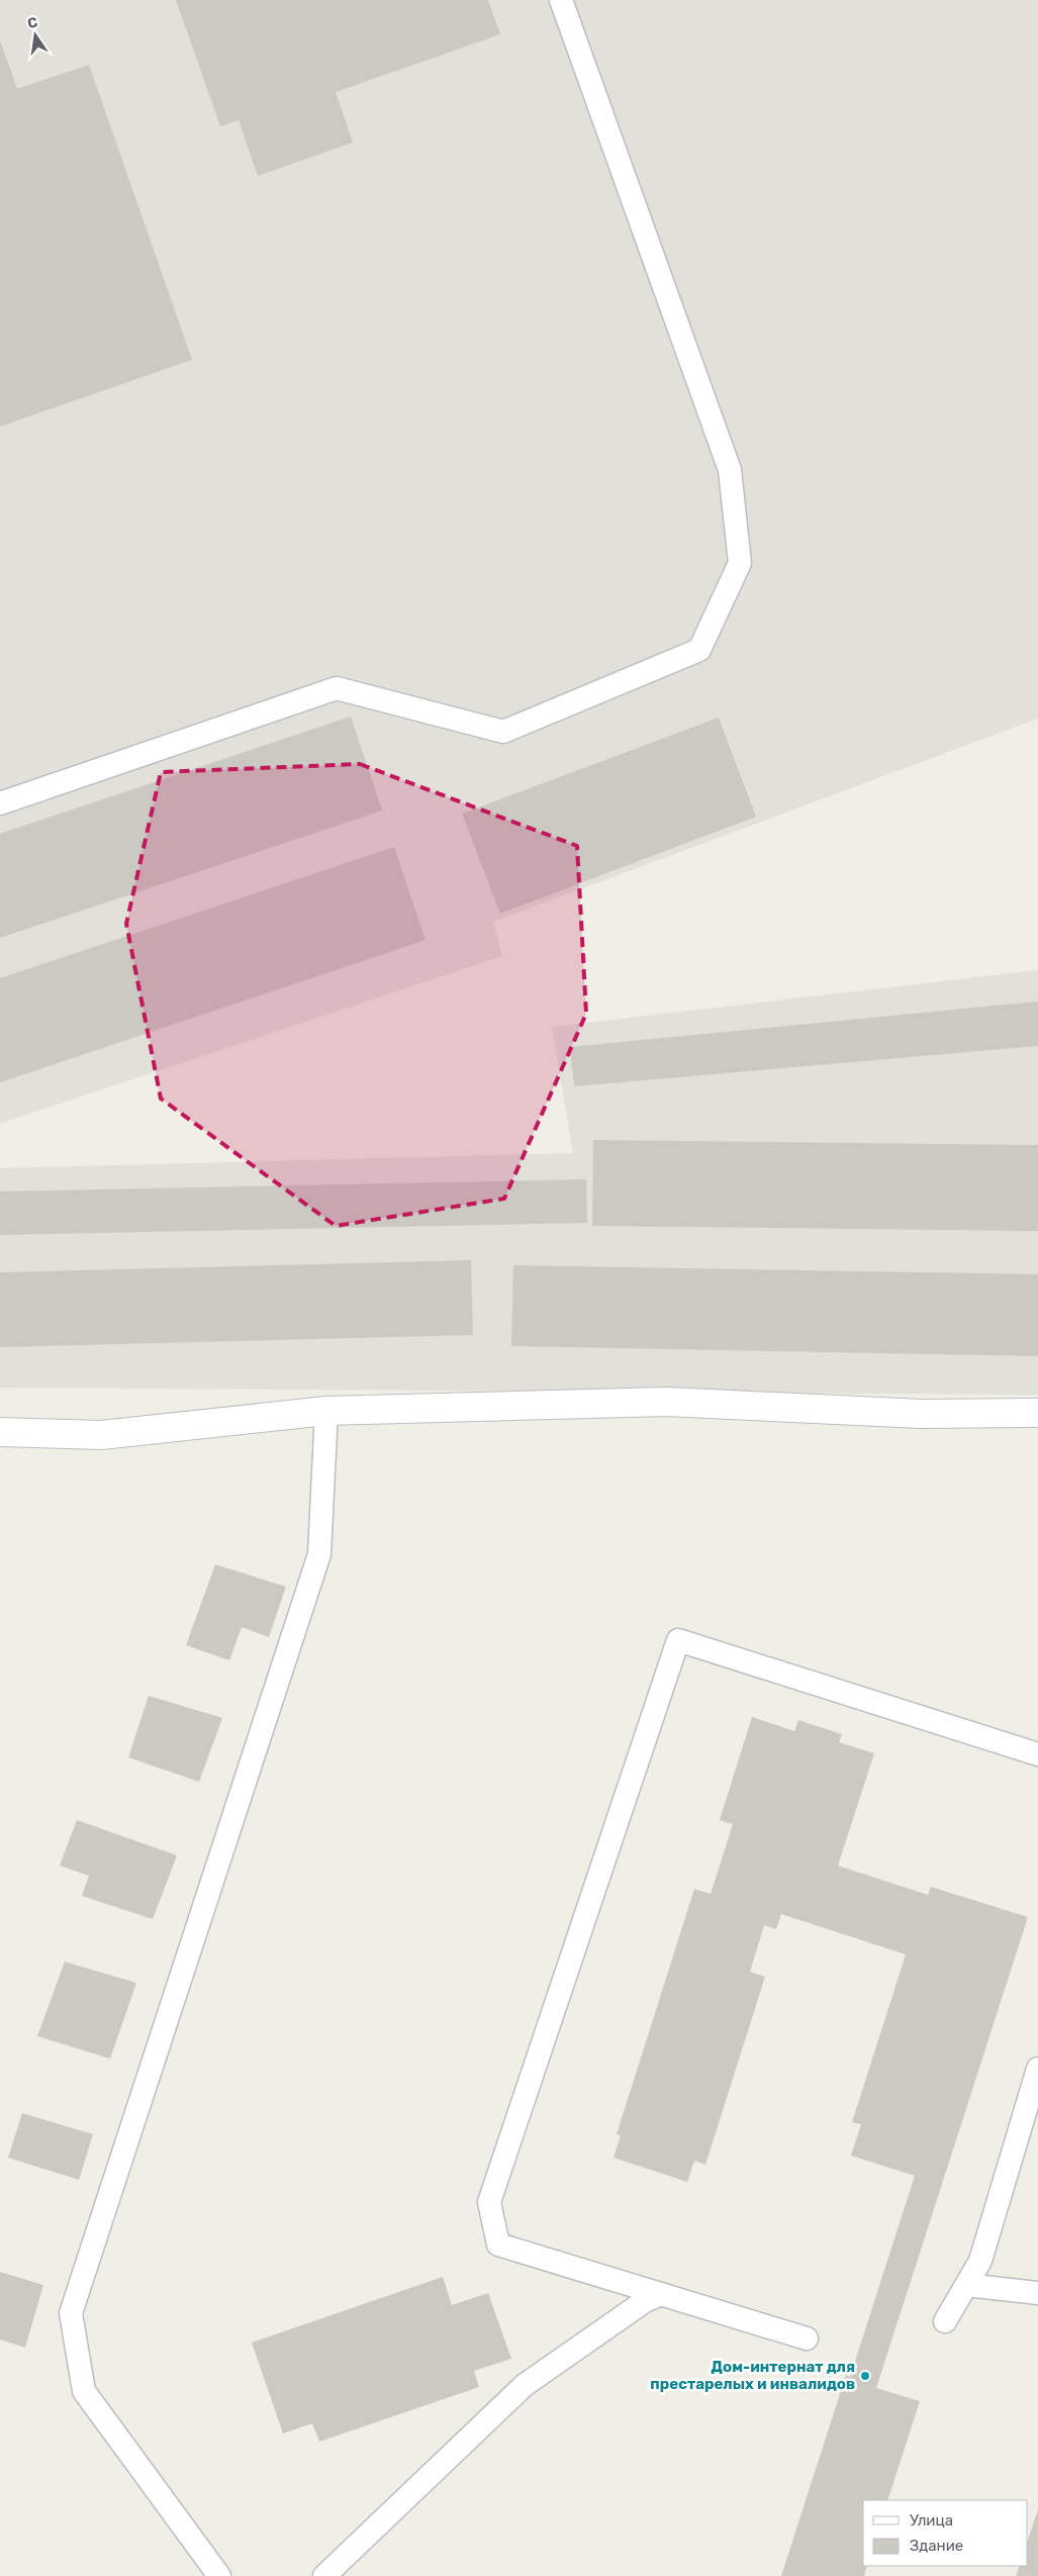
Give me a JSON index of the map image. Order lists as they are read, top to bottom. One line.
{"places":["Дом-интернат для престарелых и инвалидов"],"legend":["Улица","Здание"],"north":"top"}
